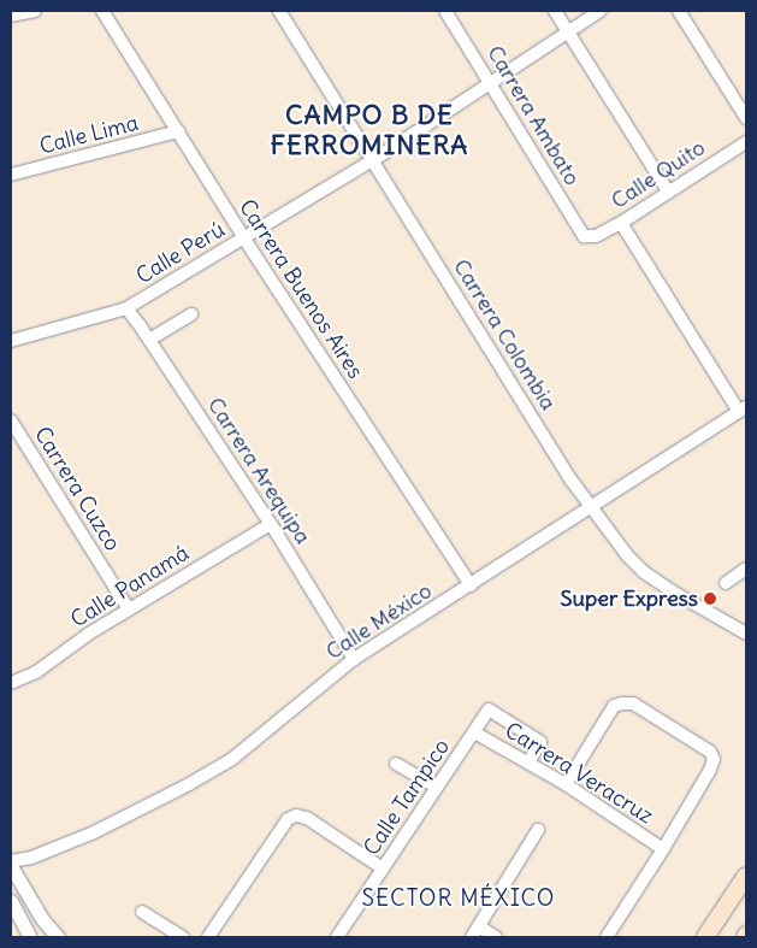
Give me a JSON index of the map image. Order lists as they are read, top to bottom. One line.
{"streets":{"street":["Carrera Ambato","Calle Lima","Calle Quito","Calle Perú","Carrera Buenos Aires","Carrera Colombia","Carrera Arequipa","Carrera Cuzco","Calle Panamá","Calle México","Carrera Veracruz","Calle Tampico"]},"crossings":[["Carrera Ambato","Calle Quito"],["Carrera Ambato","Calle Perú"],["Calle Lima","Carrera Buenos Aires"],["Calle Perú","Carrera Buenos Aires"],["Calle Perú","Carrera Colombia"],["Calle Perú","Carrera Arequipa"],["Carrera Buenos Aires","Calle México"],["Carrera Colombia","Calle México"],["Carrera Arequipa","Calle Panamá"],["Carrera Arequipa","Calle México"],["Carrera Cuzco","Calle Panamá"],["Carrera Veracruz","Calle Tampico"]],"districts":["CAMPO B DE FERROMINERA","SECTOR MÉXICO"],"places":["Super Express"]}
